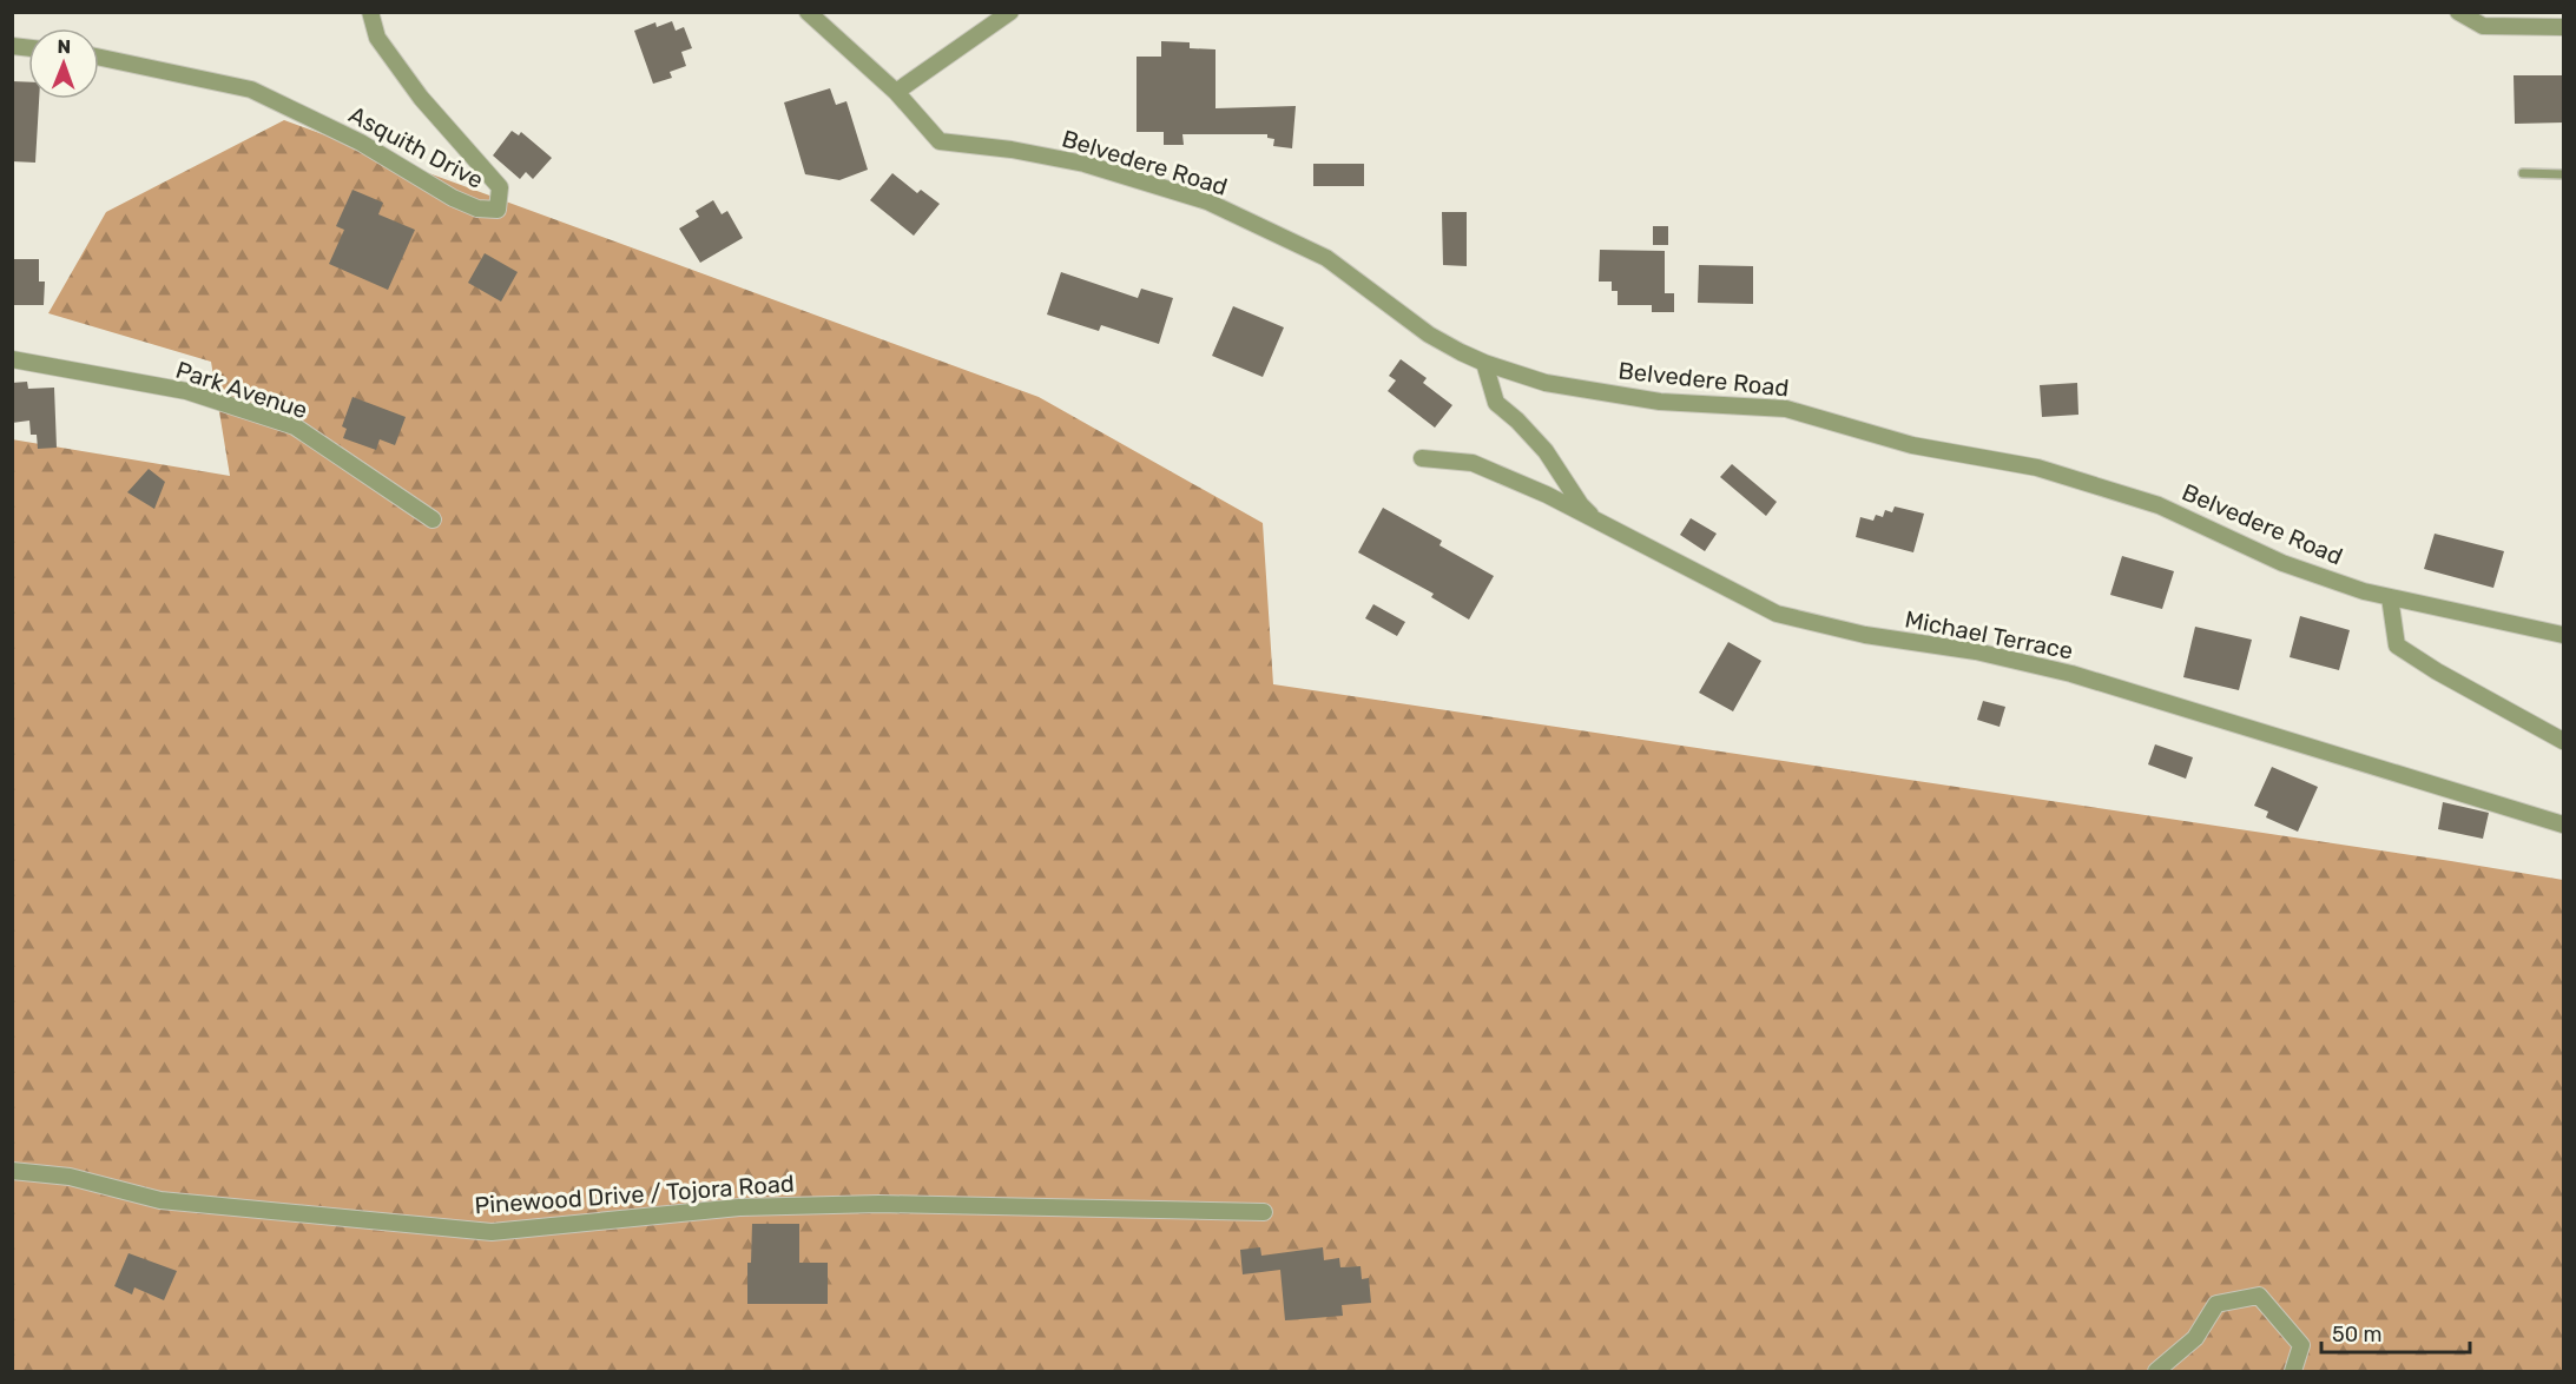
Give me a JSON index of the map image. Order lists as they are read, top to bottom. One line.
{"streets":{"street":["Asquith Drive","Belvedere Road","Park Avenue","Michael Terrace","Pinewood Drive / Tojora Road"]},"scale_bar":"50 m","north":"top"}
